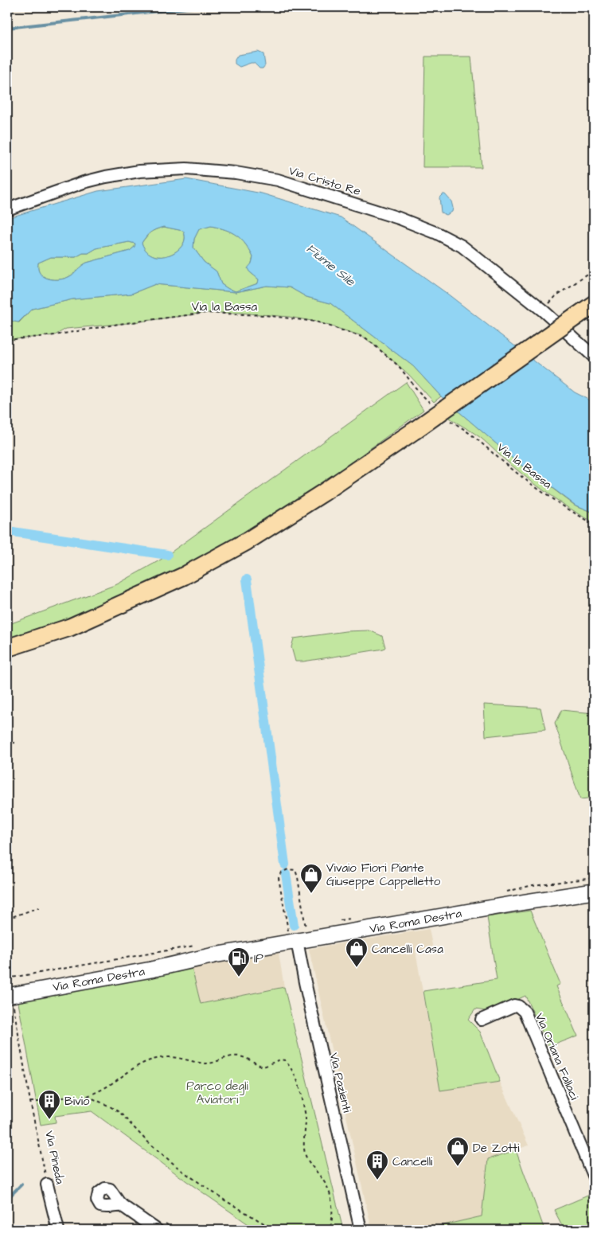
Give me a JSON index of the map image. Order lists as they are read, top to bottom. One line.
{"streets":{"street":["Via Cristo Re","Via Roma Destra","Via Oriana Fallaci","Via Pazienti","Via Pineda"],"path":["Via la Bassa"]},"crossings":[["Via Roma Destra","Via Pazienti"],["Via Roma Destra","Via Pineda"]],"water":["Fiume Sile"],"parks":["Parco degli Aviatori"],"places":{"shop":["Vivaio Fiori Piante Giuseppe Cappelletto","Cancelli Casa","De Zotti"],"fuel station":["IP"],"building":["Bivio","Cancelli"]}}
